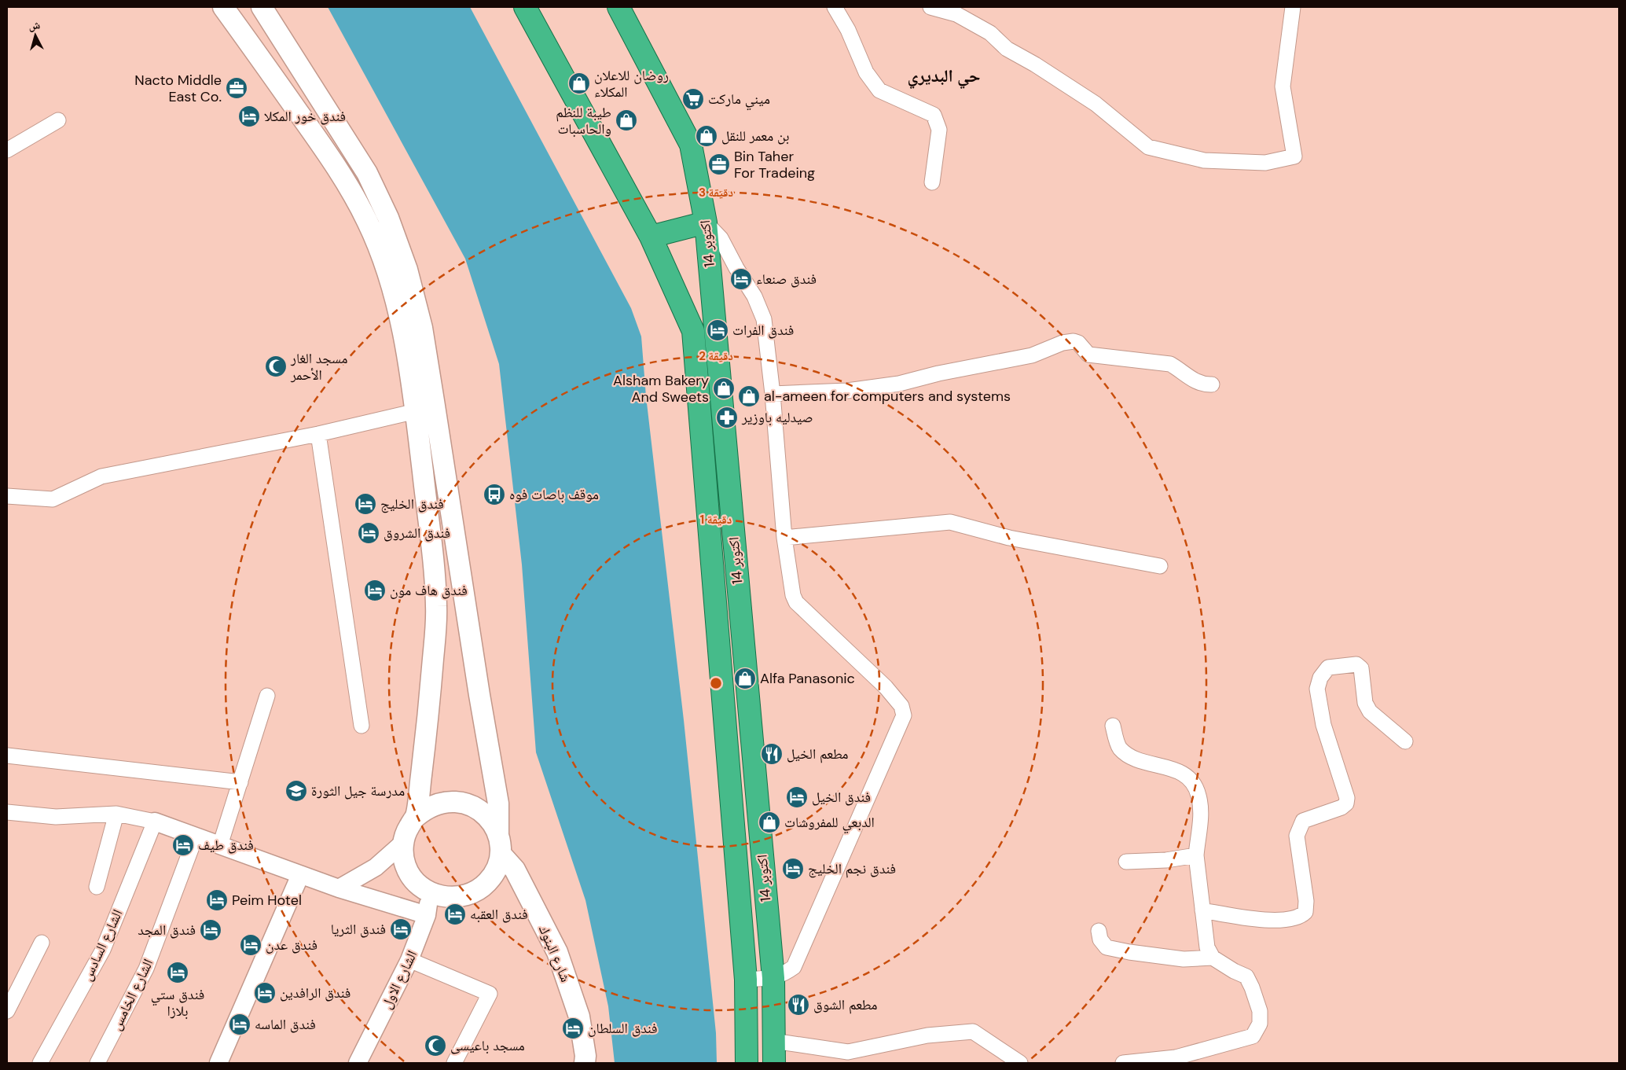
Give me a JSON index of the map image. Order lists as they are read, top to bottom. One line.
{"streets":{"highway":["14 اكتوبر"],"main road":["شارع البنوك"],"street":["الشارع السادس","الشارع الاول","الشارع الخامس"]},"crossings":[["شارع البنوك","الشارع الاول"]],"districts":["حي البديري"],"places":{"shop":["روضان للاعلان المكلاء","طيبة للنظم والحاسبات","بن معمر للنقل","Alsham Bakery And Sweets","al-ameen for computers and systems","Alfa Panasonic","الدبعي للمفروشات"],"office":["Nacto Middle East Co.","Bin Taher For Tradeing"],"supermarket":["ميني ماركت"],"hotel":["فندق خور المكلا","فندق صنعاء","فندق الفرات","فندق الخليج","فندق الشروق","فندق هاف مون","فندق الخيل","فندق طيف","فندق نجم الخليج","Peim Hotel","فندق العقبه","فندق الثريا","فندق المجد","فندق عدن","فندق ستي بلازا","فندق الرافدين","فندق الماسه","فندق السلطان"],"mosque":["مسجد الغار الأحمر","مسجد باعيسى"],"pharmacy":["صيدليه باوزير"],"bus stop":["موقف باصات فوه"],"restaurant":["مطعم الخيل","مطعم الشوق"],"school or university":["مدرسة جيل الثورة"]},"north":"top","rings":["3 دقيقة","2 دقيقة","1 دقيقة"]}
